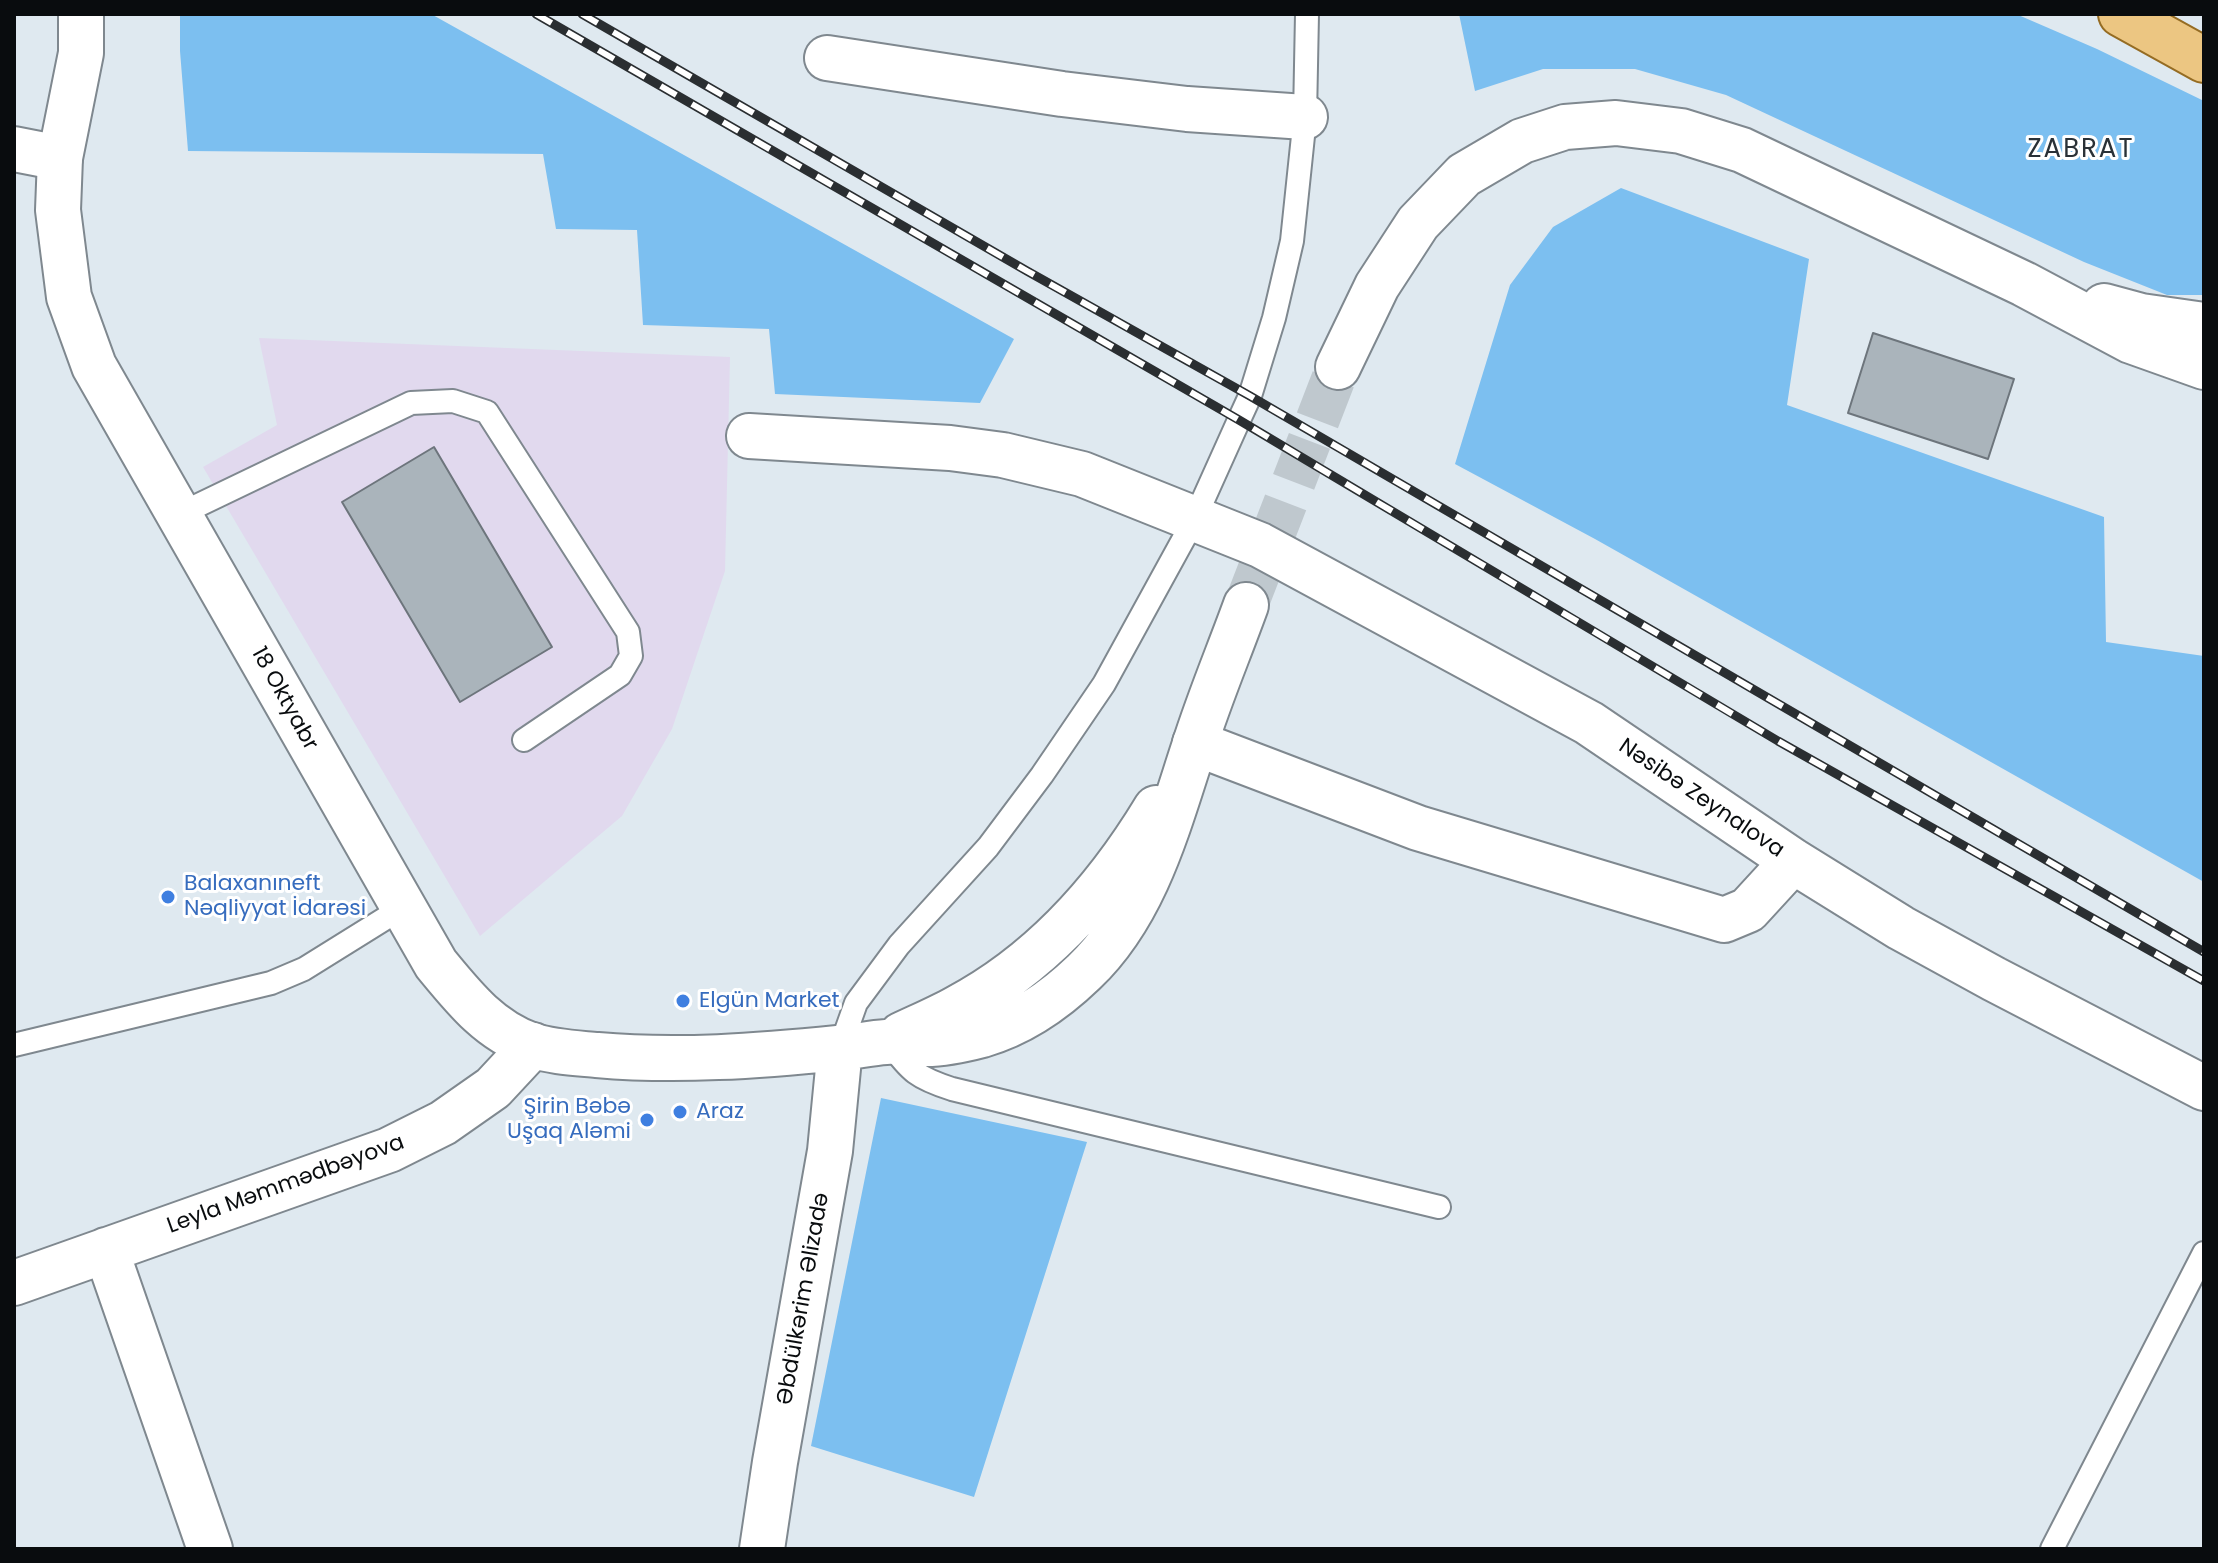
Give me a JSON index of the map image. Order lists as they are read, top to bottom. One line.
{"streets":{"street":["18 Oktyabr","Nəsibə Zeynalova","Leyla Məmmədbəyova","Əbdülkərim Əlizadə"]},"crossings":[["18 Oktyabr","Leyla Məmmədbəyova"],["18 Oktyabr","Əbdülkərim Əlizadə"]],"districts":["ZABRAT"],"places":["Balaxanıneft Nəqliyyat İdarəsi","Elgün Market","Araz","Şirin Bəbə Uşaq Aləmi"]}
